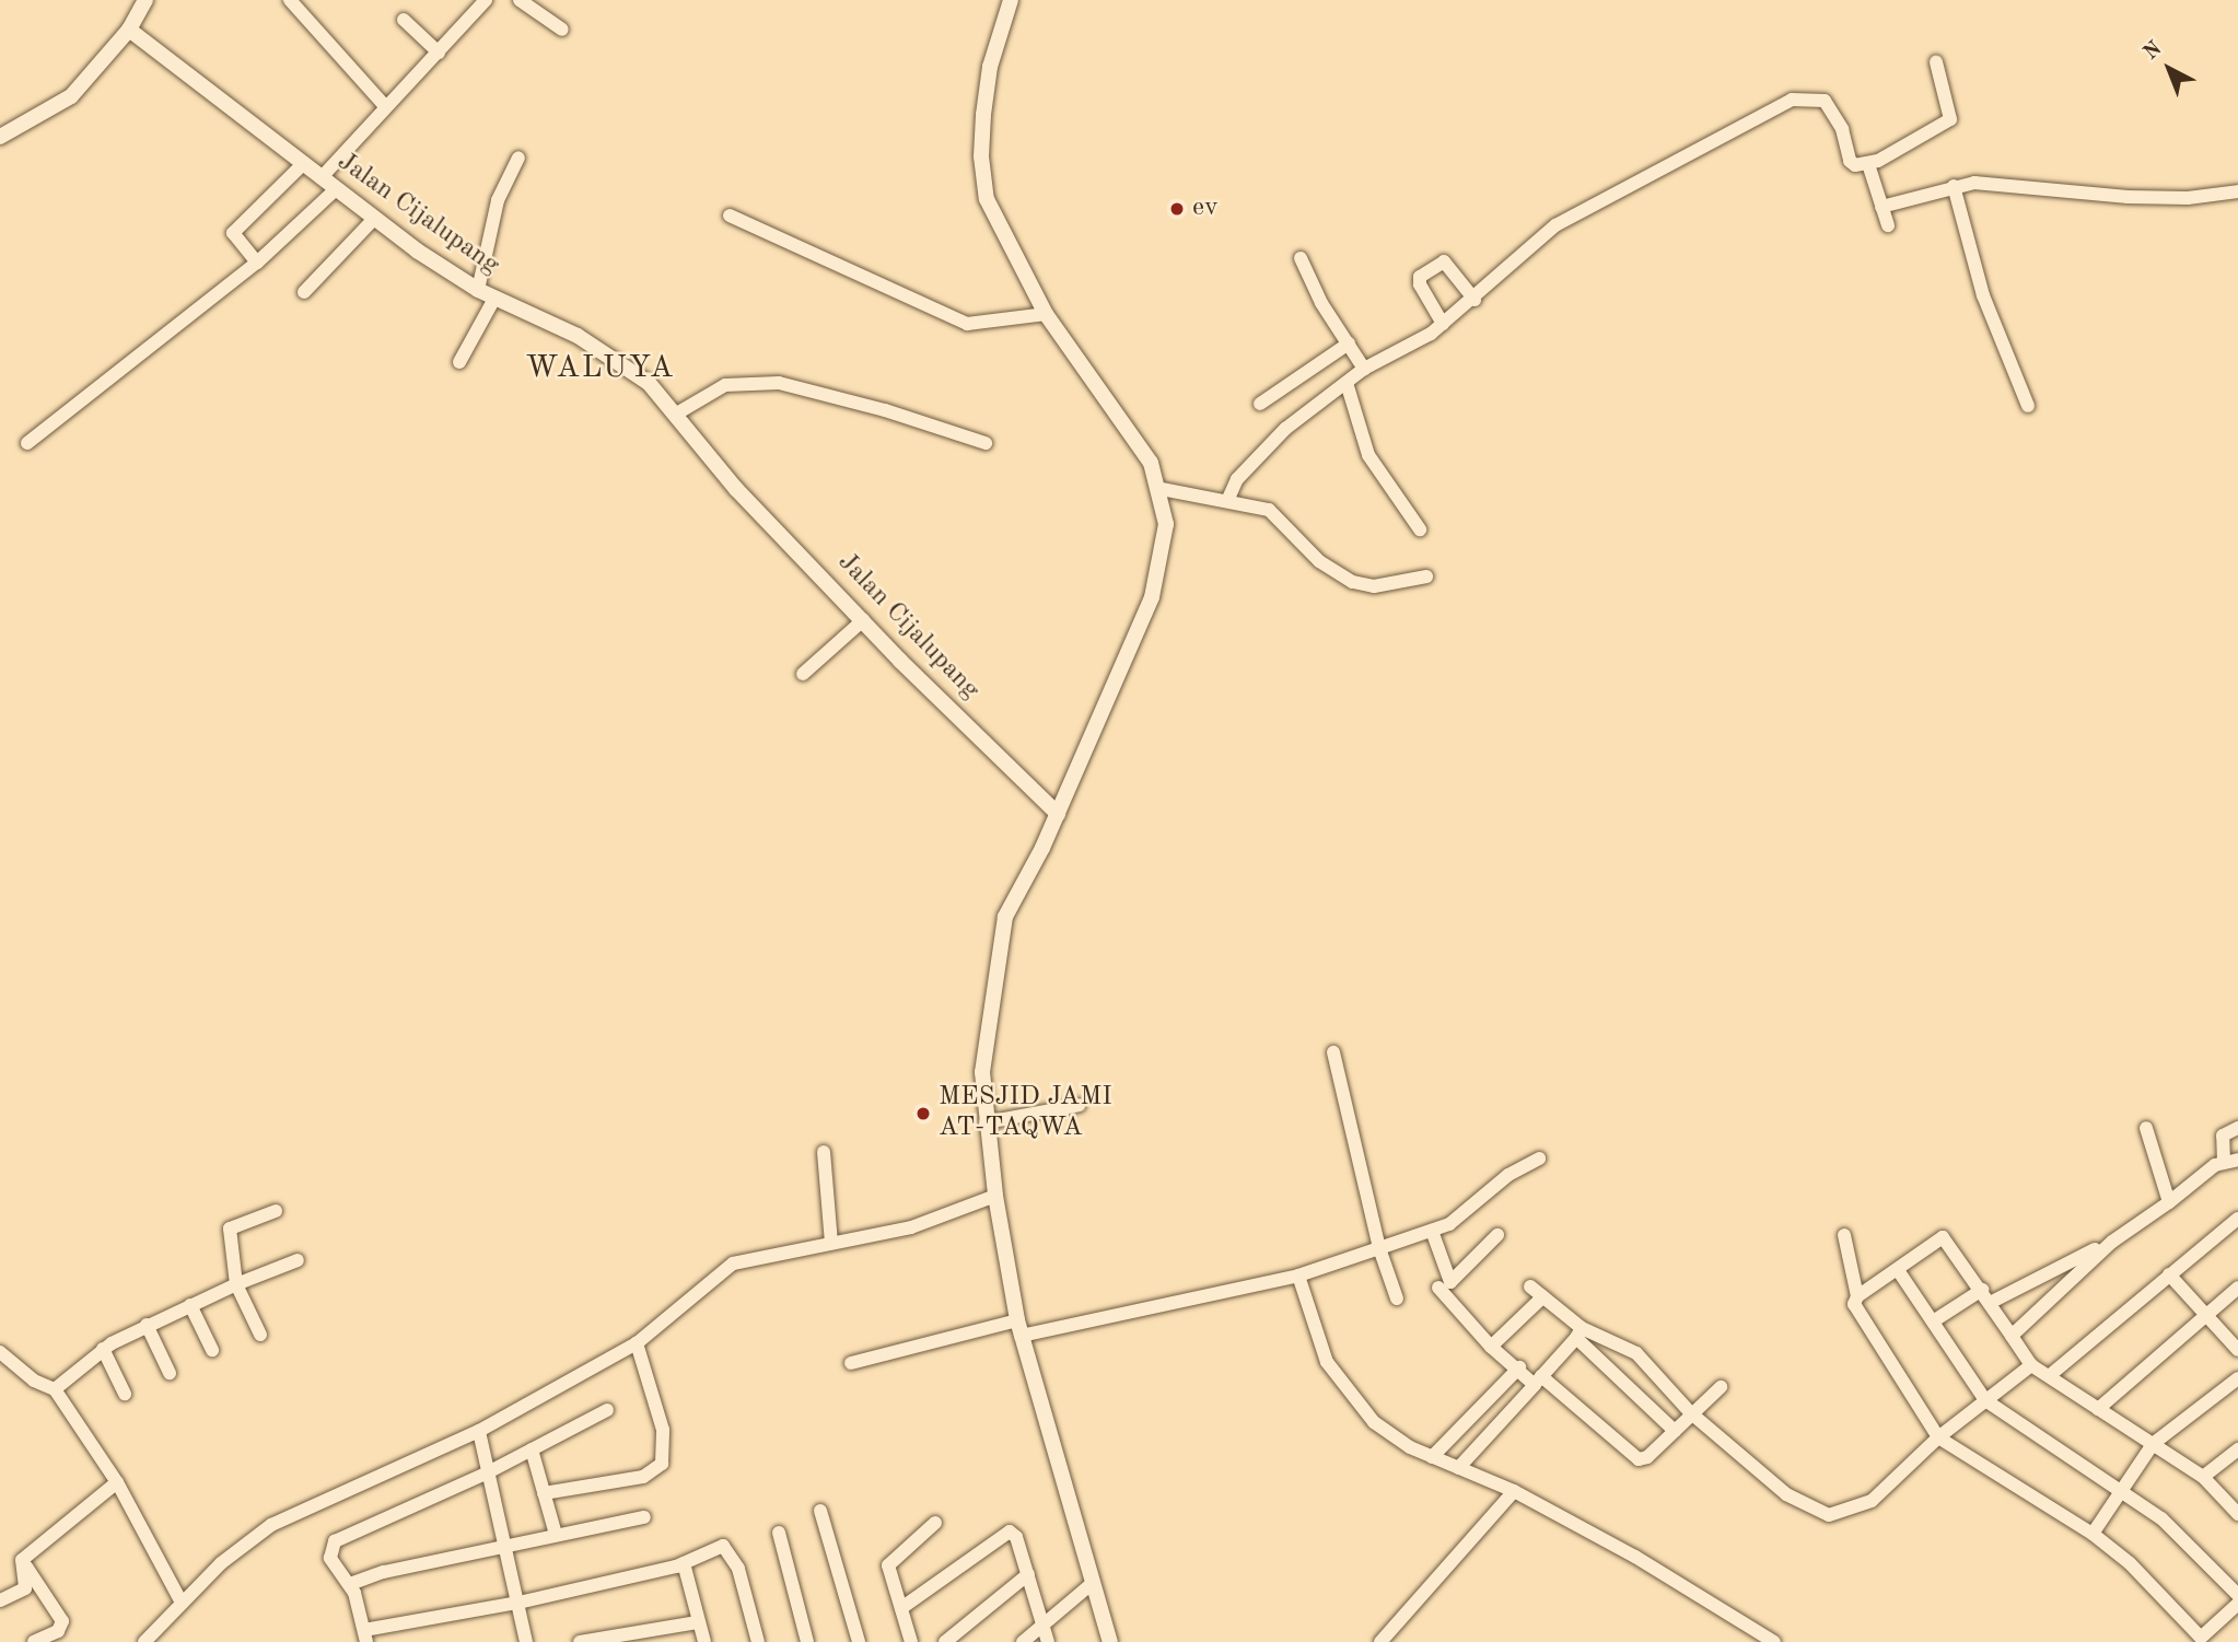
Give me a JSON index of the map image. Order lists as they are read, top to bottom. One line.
{"streets":{"street":["Jalan Cijalupang"]},"districts":["WALUYA"],"places":["ev","MESJID JAMI AT-TAQWA"],"north":"top left"}
